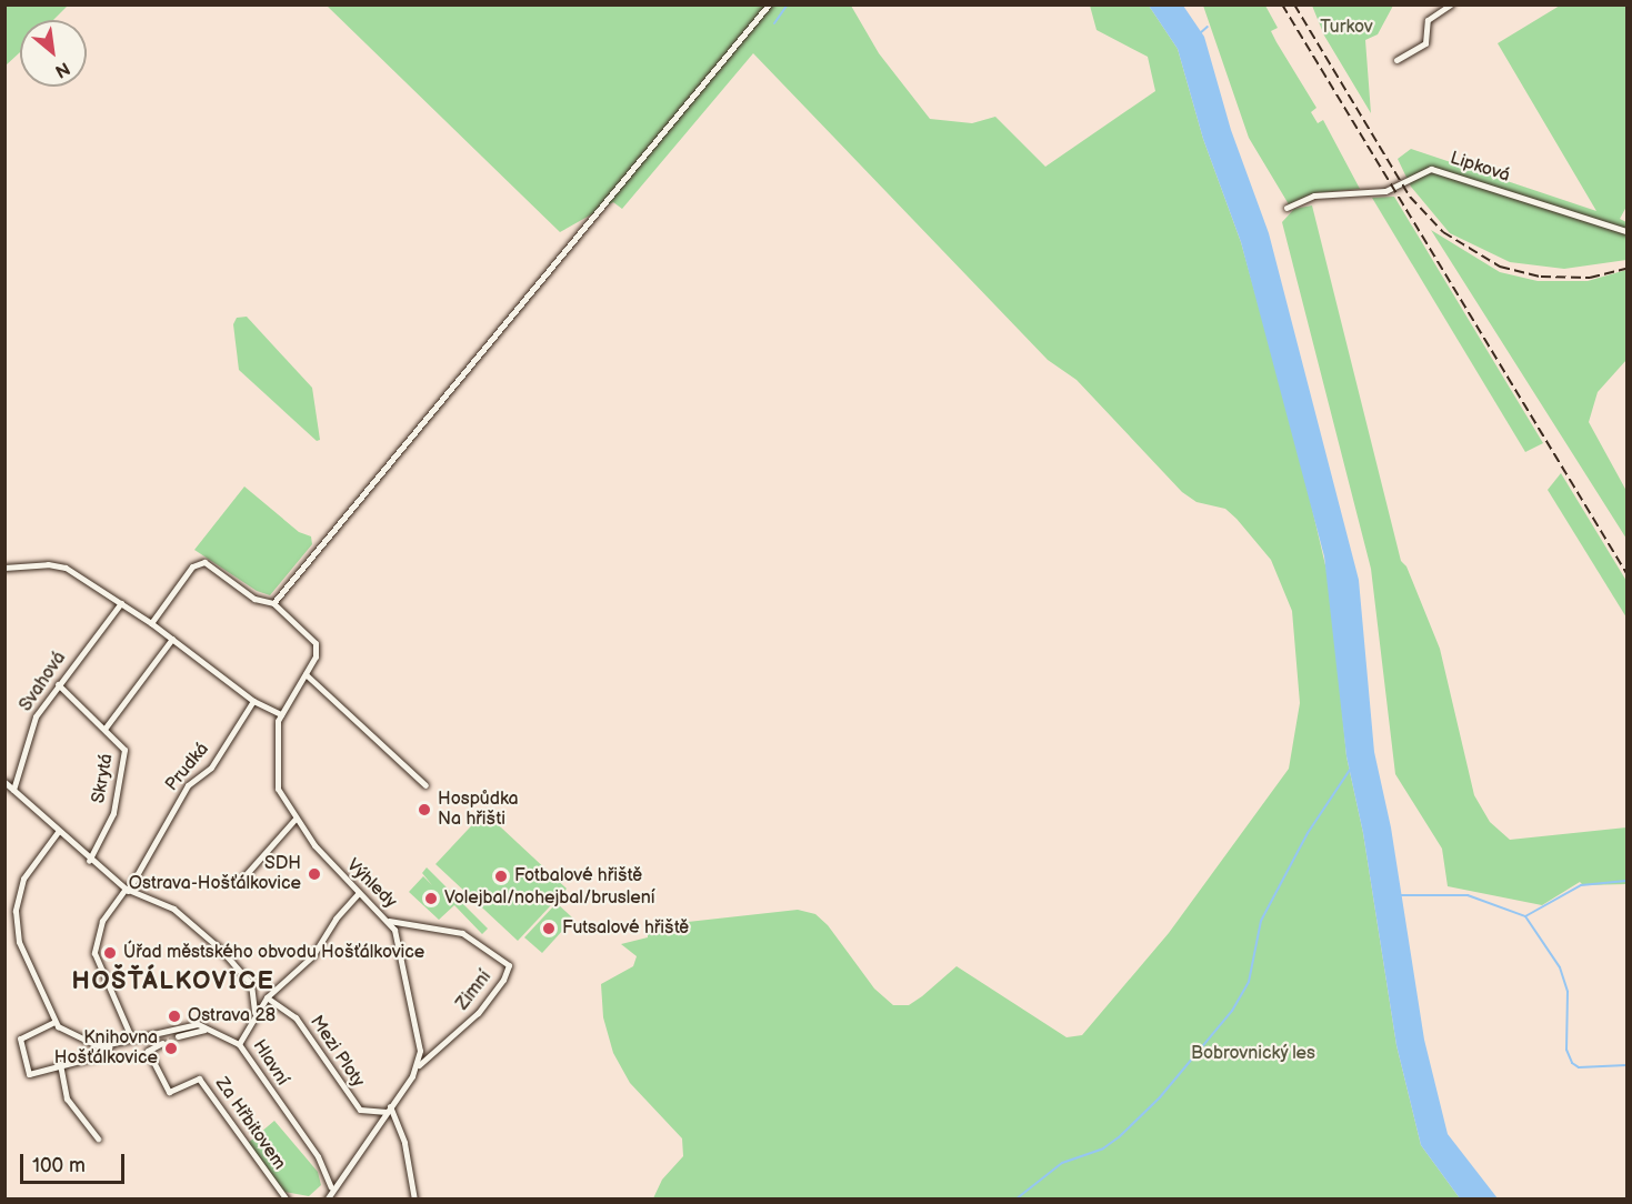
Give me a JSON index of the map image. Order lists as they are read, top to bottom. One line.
{"streets":{"street":["Lipková","Svahová","Prudká","Skrytá","Výhledy","Zimní","Mezi Ploty","Hlavní","Za Hřbitovem"]},"crossings":[["Svahová","Skrytá"],["Svahová","Hlavní"],["Prudká","Hlavní"],["Skrytá","Hlavní"],["Výhledy","Zimní"]],"districts":["HOŠŤÁLKOVICE"],"parks":["Turkov","Bobrovnický les"],"places":["Hospůdka Na hřišti","SDH Ostrava-Hošťálkovice","Fotbalové hřiště","Volejbal/nohejbal/bruslení","Futsalové hřiště","Úřad městského obvodu Hošťálkovice","Ostrava 28","Knihovna Hošťálkovice"],"scale_bar":"100 m","north":"bottom right"}
